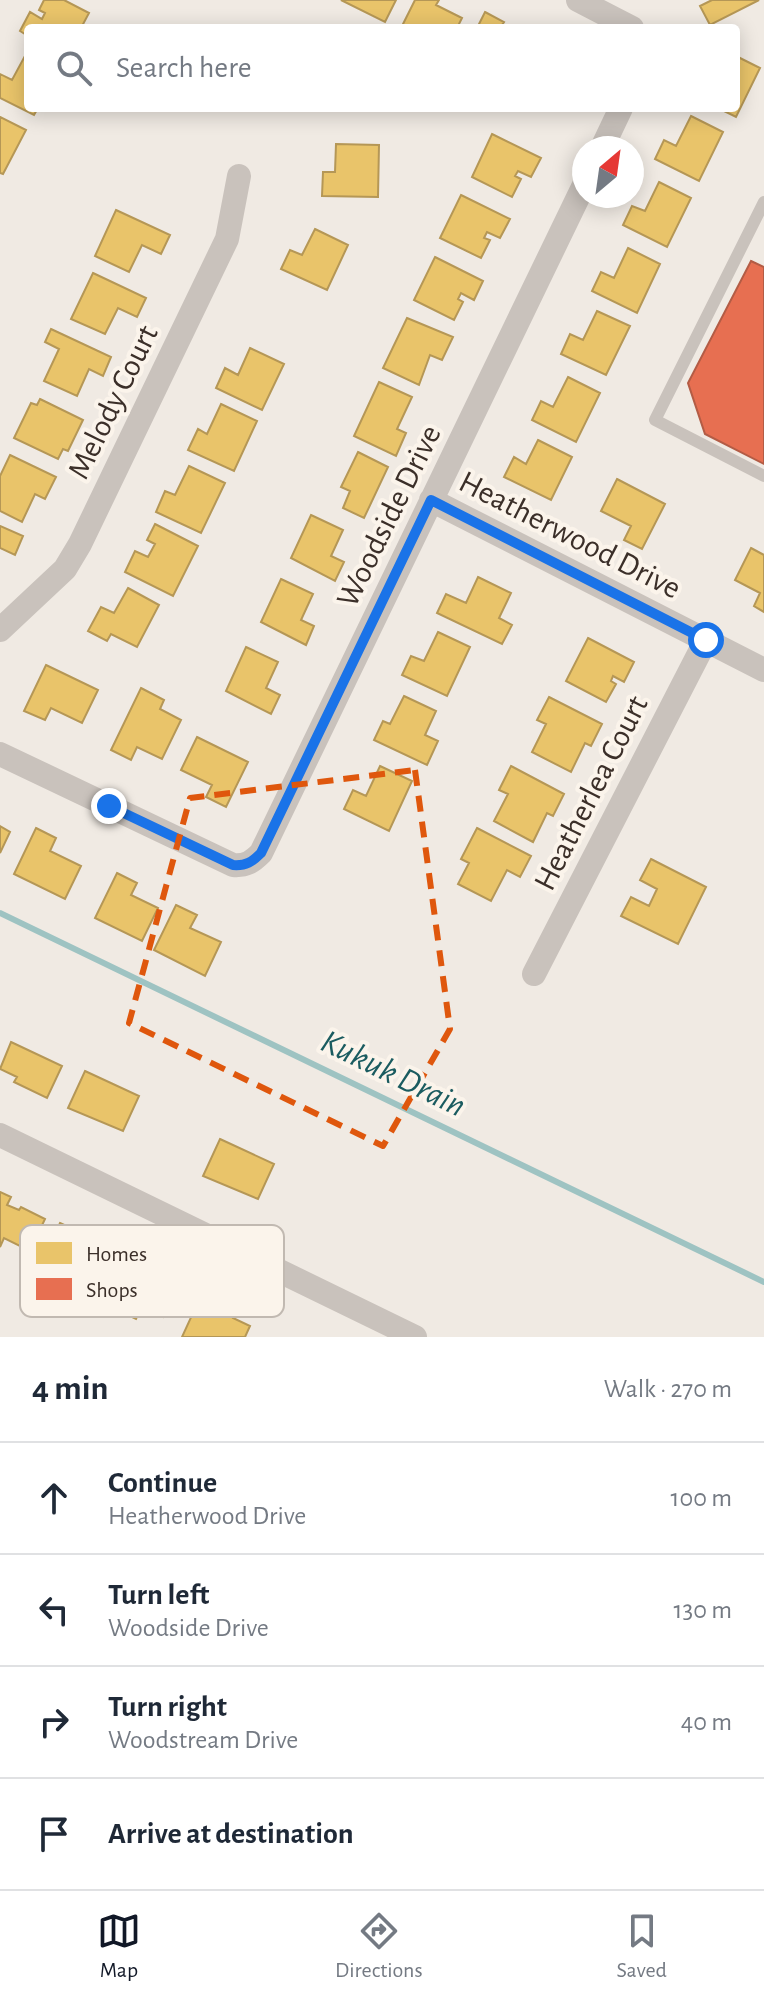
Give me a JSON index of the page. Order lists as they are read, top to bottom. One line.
{"streets":{"street":["Melody Court","Woodside Drive","Heatherwood Drive","Heatherlea Court"]},"crossings":[["Woodside Drive","Heatherwood Drive"],["Heatherwood Drive","Heatherlea Court"]],"water":["Kukuk Drain"],"legend":["Homes","Shops"],"north":"top right","page":{"search":"Search here","heading":["4 min","Walk · 270 m"],"list":[["Continue","Heatherwood Drive","100 m"],["Turn left","Woodside Drive","130 m"],["Turn right","Woodstream Drive","40 m"],"Arrive at destination"],"nav":["Map","Directions","Saved"]}}
